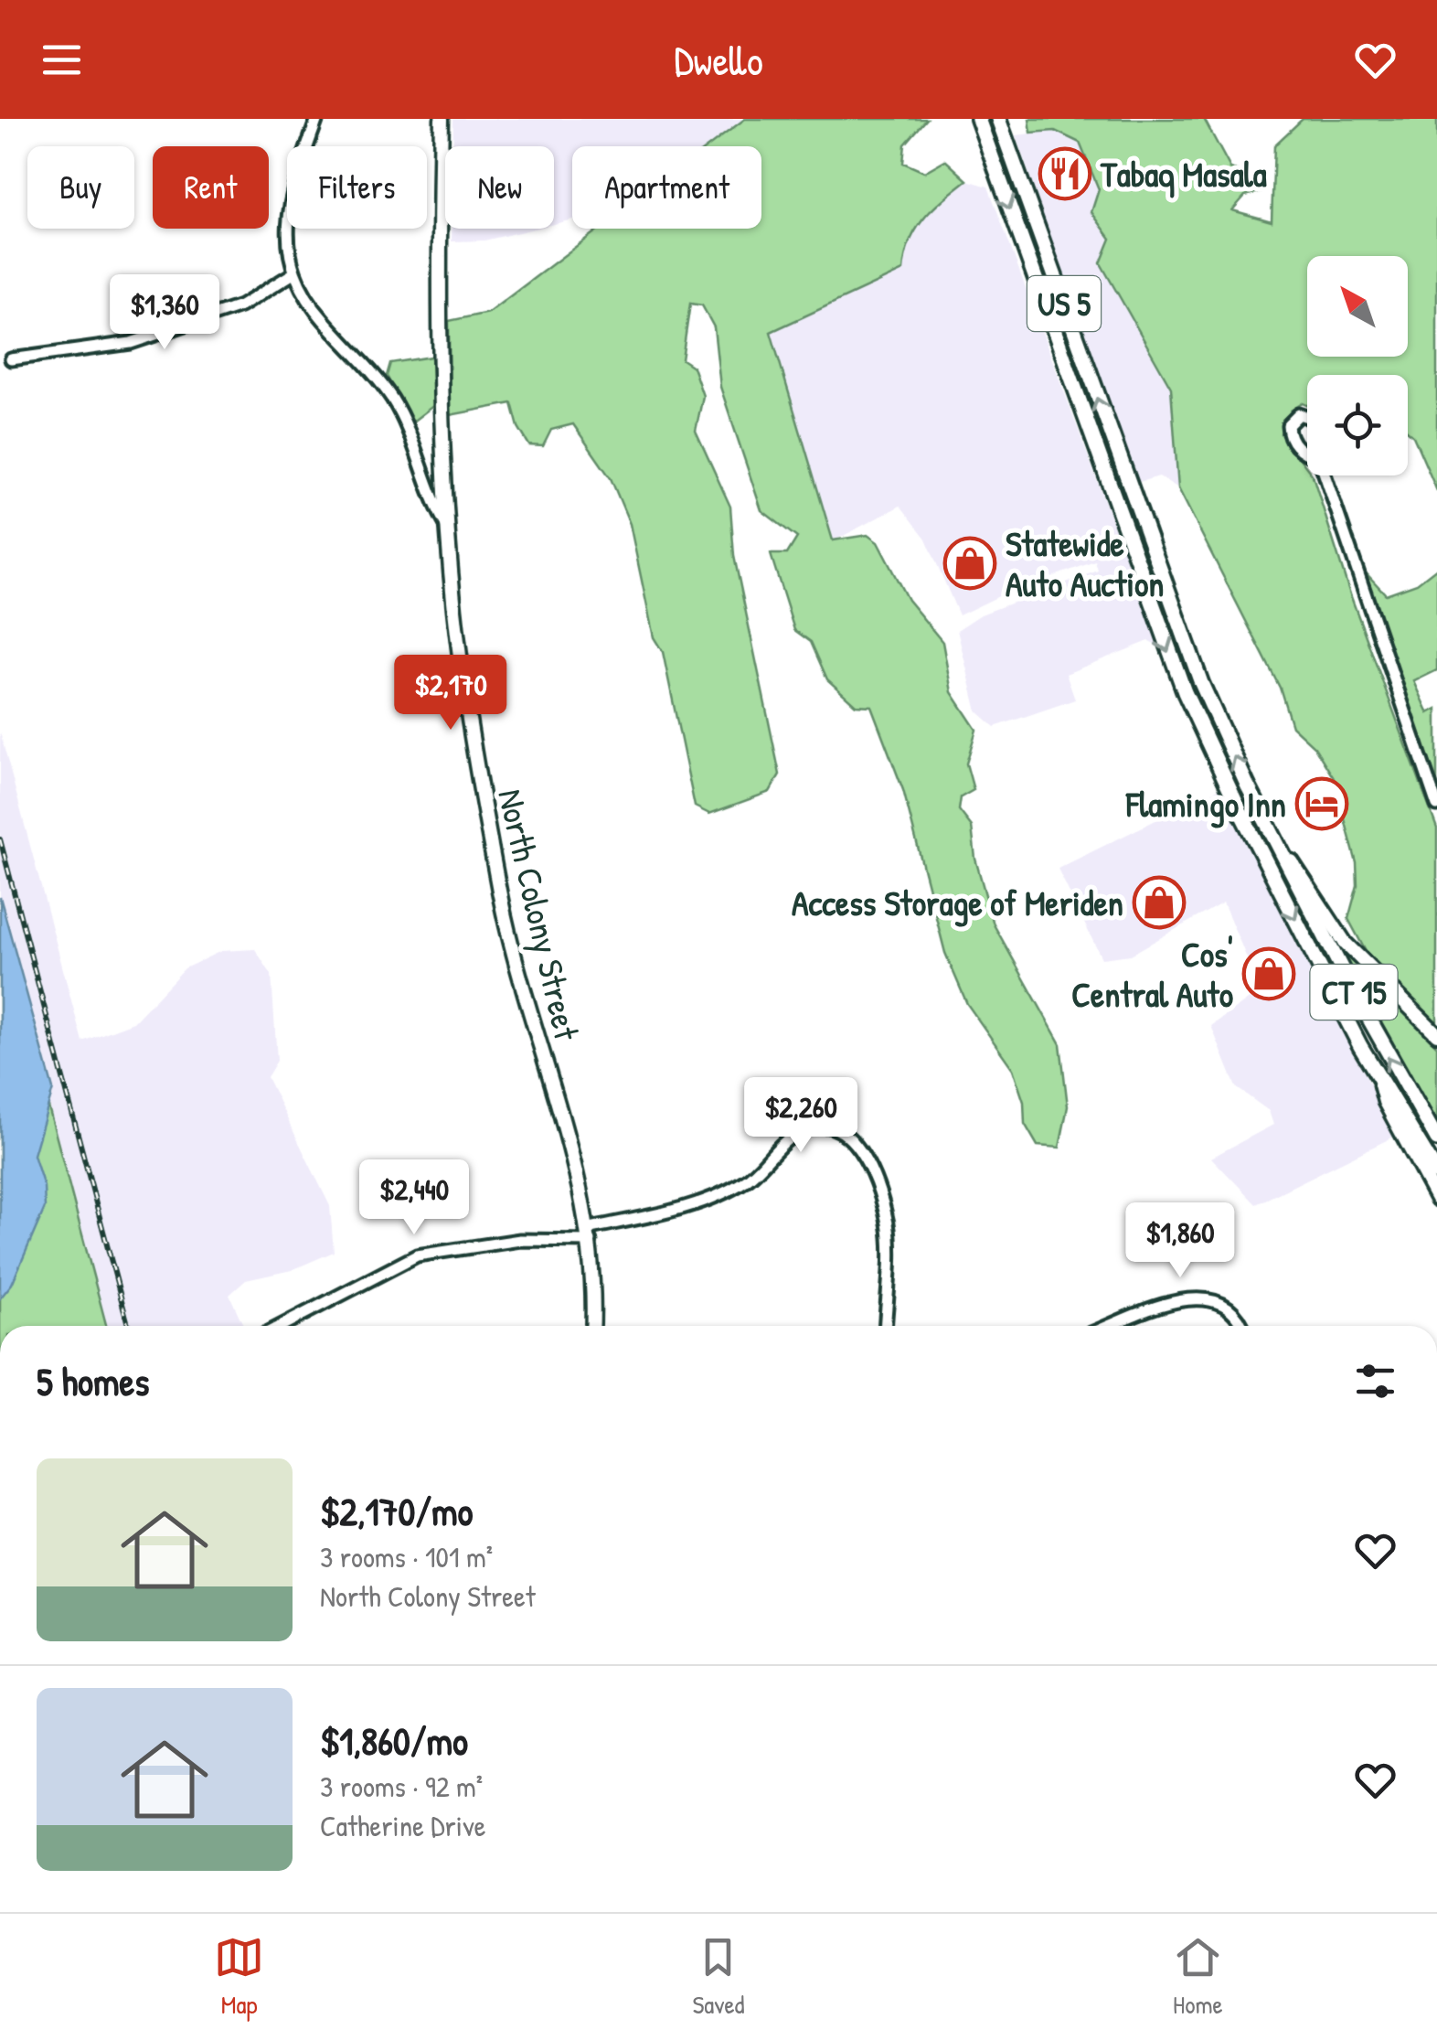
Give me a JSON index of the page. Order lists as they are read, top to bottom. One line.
{"streets":{"highway":["US 5","CT 15"],"main road":["North Colony Street"]},"crossings":[["US 5","CT 15"]],"places":{"restaurant":["Tabaq Masala"],"shop":["Statewide Auto Auction","Access Storage of Meriden","Cos' Central Auto"],"hotel":["Flamingo Inn"]},"north":"top left","page":{"header":"Dwello","chip":["Buy","Rent","Filters","New","Apartment"],"price":["$1,360","$2,170","$2,260","$2,440","$1,860"],"heading":"5 homes","list":[{"name":"$2,170/mo","note":"3 rooms · 101 m² · North Colony Street"},{"name":"$1,860/mo","note":"3 rooms · 92 m² · Catherine Drive"}],"tabs":["Map","Saved","Home"]}}
